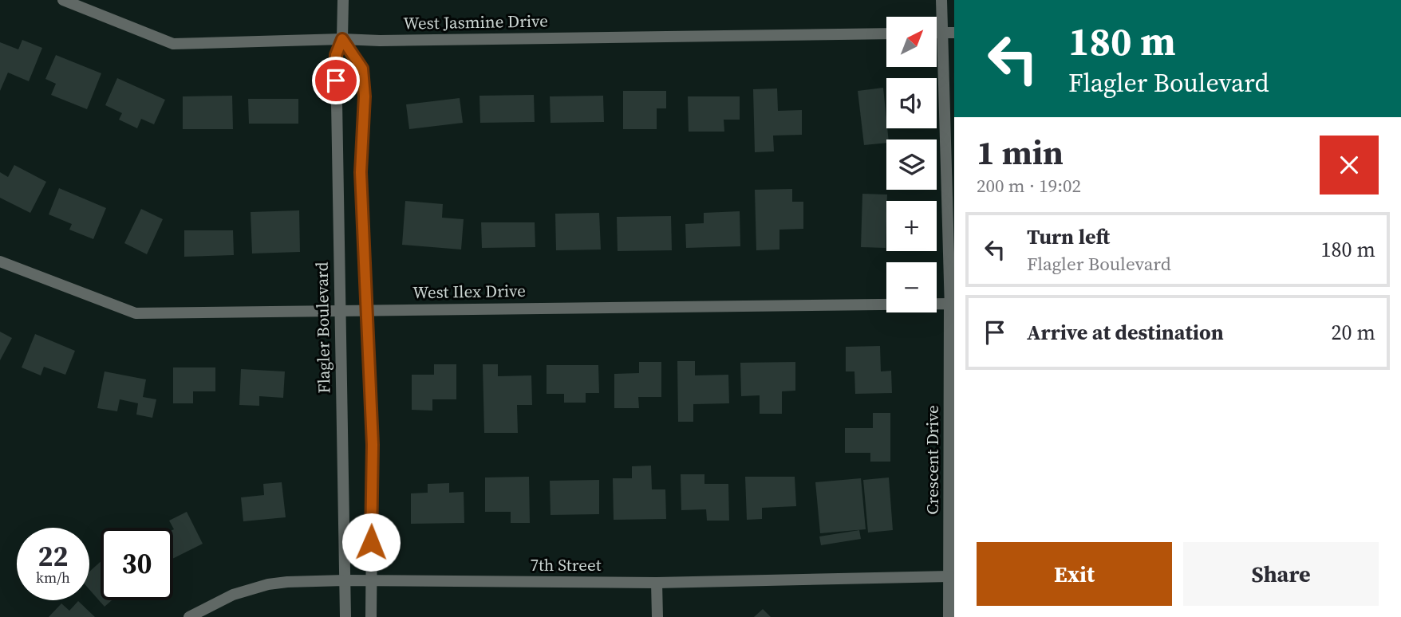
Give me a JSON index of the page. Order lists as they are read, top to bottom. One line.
{"streets":{"street":["West Jasmine Drive","West Ilex Drive","Flagler Boulevard","Crescent Drive","7th Street"]},"crossings":[["West Jasmine Drive","Flagler Boulevard"],["West Ilex Drive","Flagler Boulevard"],["West Ilex Drive","Crescent Drive"],["Flagler Boulevard","7th Street"],["Crescent Drive","7th Street"]],"north":"top right","page":{"turn":["180 m","Flagler Boulevard"],"map_buttons":["+","−"],"heading":["1 min","200 m · 19:02"],"list":[{"name":"Turn left","note":"Flagler Boulevard","value":"180 m"},{"name":"Arrive at destination","value":"20 m"}],"speed":"22 km/h","limit":"30","buttons":["Exit","Share"]}}
